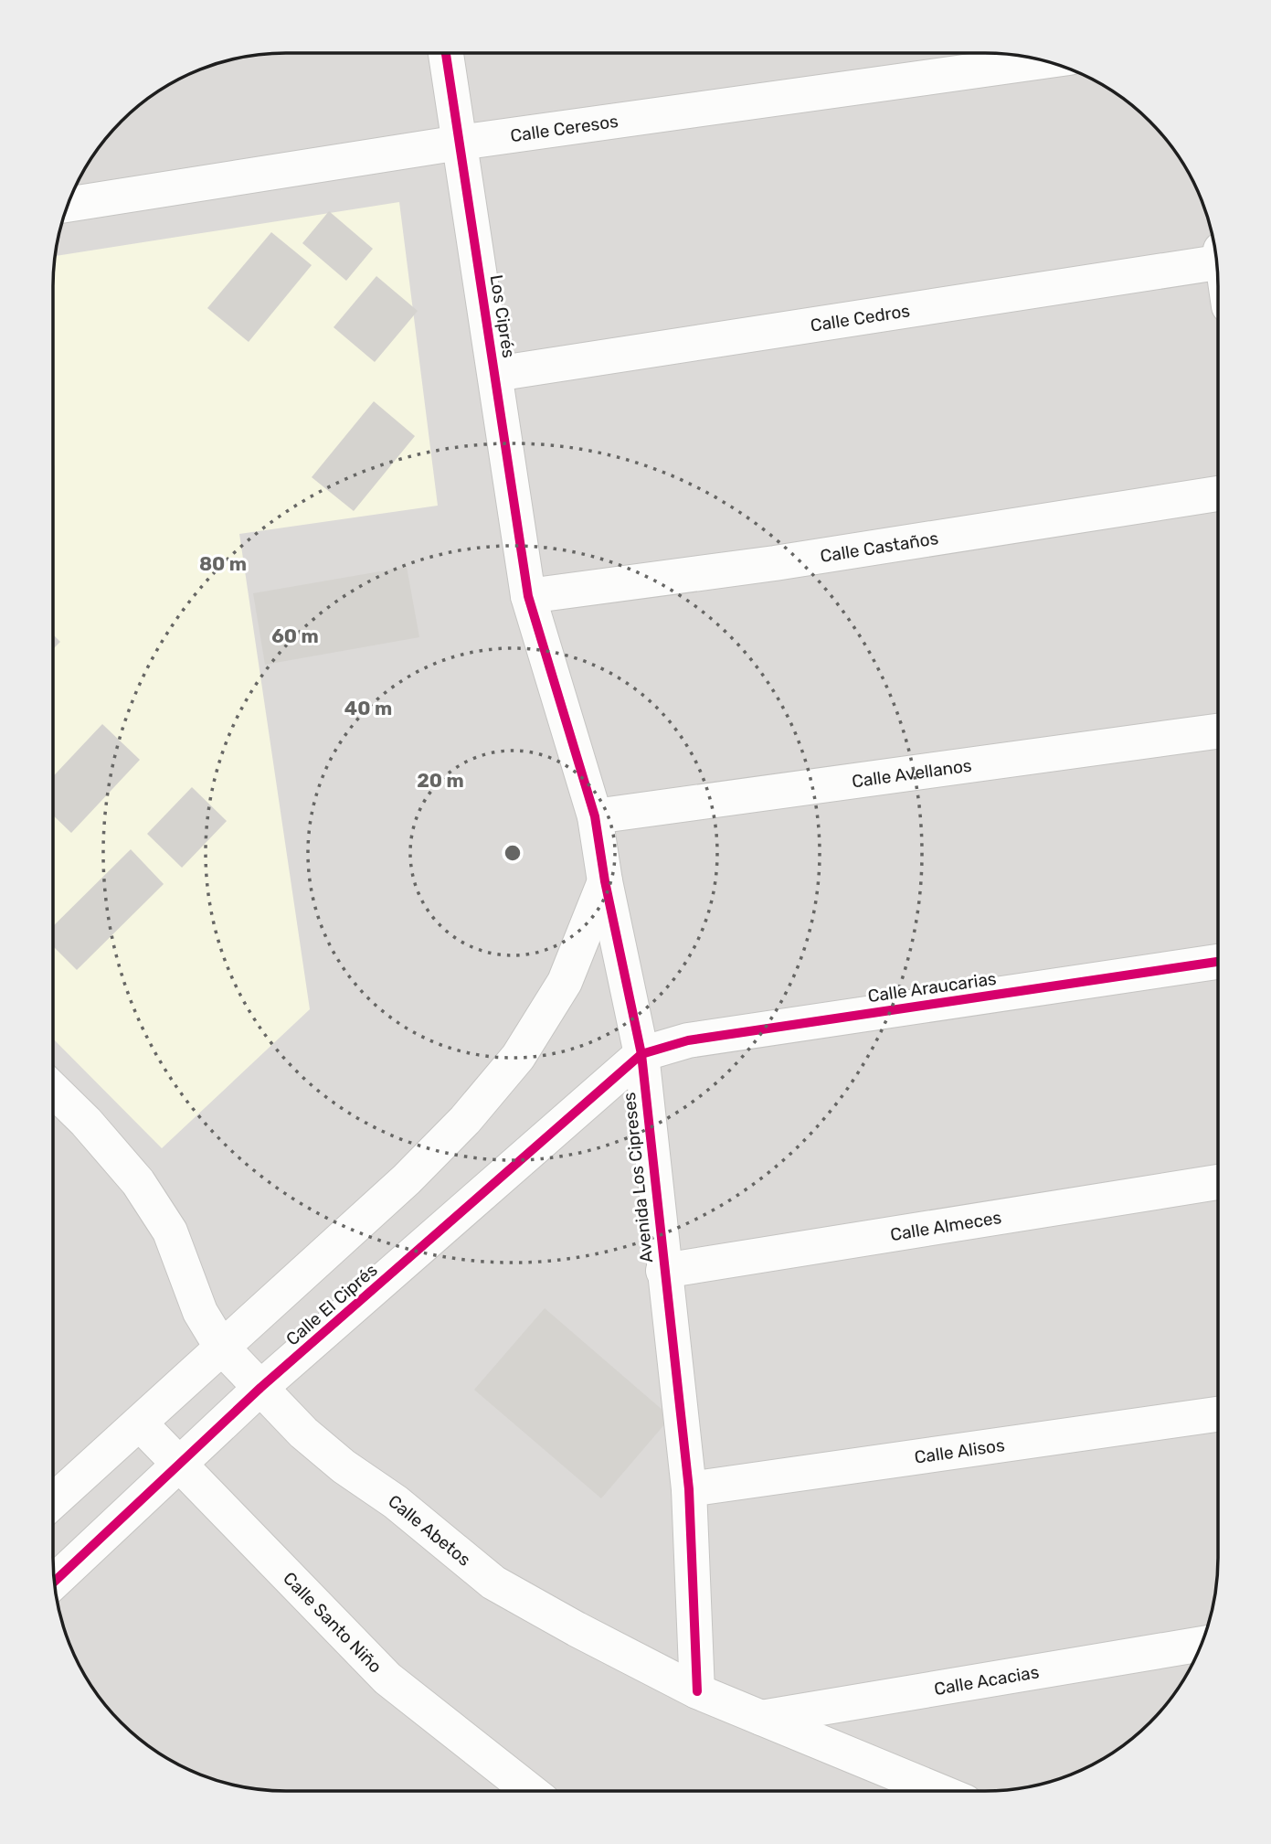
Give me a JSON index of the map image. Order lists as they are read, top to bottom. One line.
{"streets":{"street":["Calle Ceresos","Los Ciprés","Calle Cedros","Calle Castaños","Calle Avellanos","Calle Araucarias","Avenida Los Cipreses","Calle Almeces","Calle El Ciprés","Calle Alisos","Calle Abetos","Calle Santo Niño","Calle Acacias"]},"crossings":[["Calle Ceresos","Los Ciprés"],["Los Ciprés","Calle Cedros"],["Los Ciprés","Calle Castaños"],["Los Ciprés","Avenida Los Cipreses"],["Calle Castaños","Avenida Los Cipreses"],["Calle Avellanos","Avenida Los Cipreses"],["Calle Araucarias","Avenida Los Cipreses"],["Calle Araucarias","Calle El Ciprés"],["Avenida Los Cipreses","Calle Almeces"],["Avenida Los Cipreses","Calle El Ciprés"],["Avenida Los Cipreses","Calle Alisos"],["Avenida Los Cipreses","Calle Abetos"],["Calle El Ciprés","Calle Abetos"],["Calle El Ciprés","Calle Santo Niño"],["Calle Abetos","Calle Acacias"]],"rings":["80 m","60 m","40 m","20 m"]}
